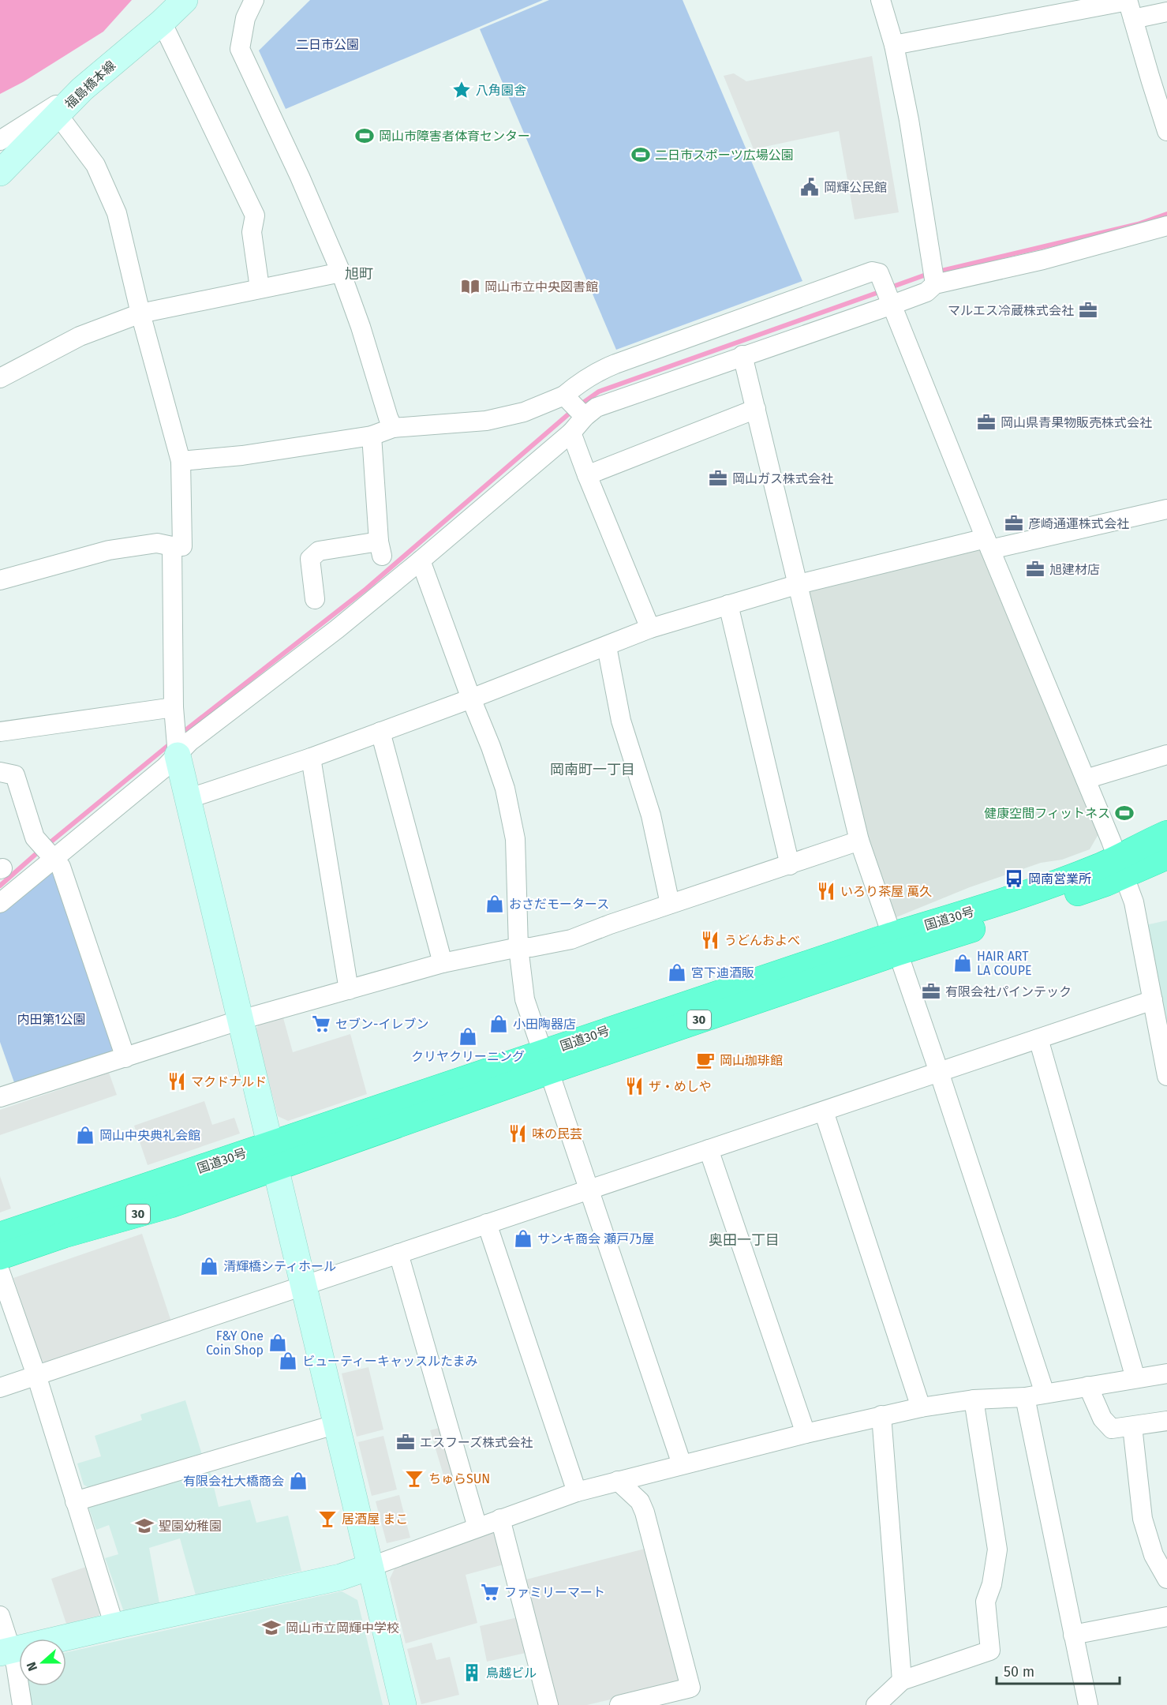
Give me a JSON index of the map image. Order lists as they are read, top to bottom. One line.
{"streets":{"highway":["国道30号","30"],"street":["福島橋本線"]},"districts":["旭町","岡南町一丁目","奥田一丁目"],"parks":["二日市公園","内田第1公園"],"places":{"place":["八角園舎"],"sports":["岡山市障害者体育センター","二日市スポーツ広場公園","健康空間フィットネス"],"public building":["岡輝公民館"],"library":["岡山市立中央図書館"],"office":["マルエス冷蔵株式会社","岡山県青果物販売株式会社","岡山ガス株式会社","彦崎通運株式会社","旭建材店","有限会社パインテック","エスフーズ株式会社"],"bus stop":["岡南営業所"],"restaurant":["いろり茶屋 萬久","うどんおよべ","マクドナルド","ザ・めしや","味の民芸"],"shop":["おさだモータース","HAIR ART LA COUPE","宮下迪酒販","小田陶器店","クリヤクリーニング","岡山中央典礼会館","サンキ商会 瀬戸乃屋","清輝橋シティホール","F&Y One Coin Shop","ビューティーキャッスルたまみ","有限会社大橋商会"],"supermarket":["セブン-イレブン","ファミリーマート"],"cafe":["岡山珈琲館"],"bar":["ちゅらSUN","居酒屋 まこ"],"school or university":["聖園幼稚園","岡山市立岡輝中学校"],"building":["鳥越ビル"]},"scale_bar":"50 m","north":"left"}
